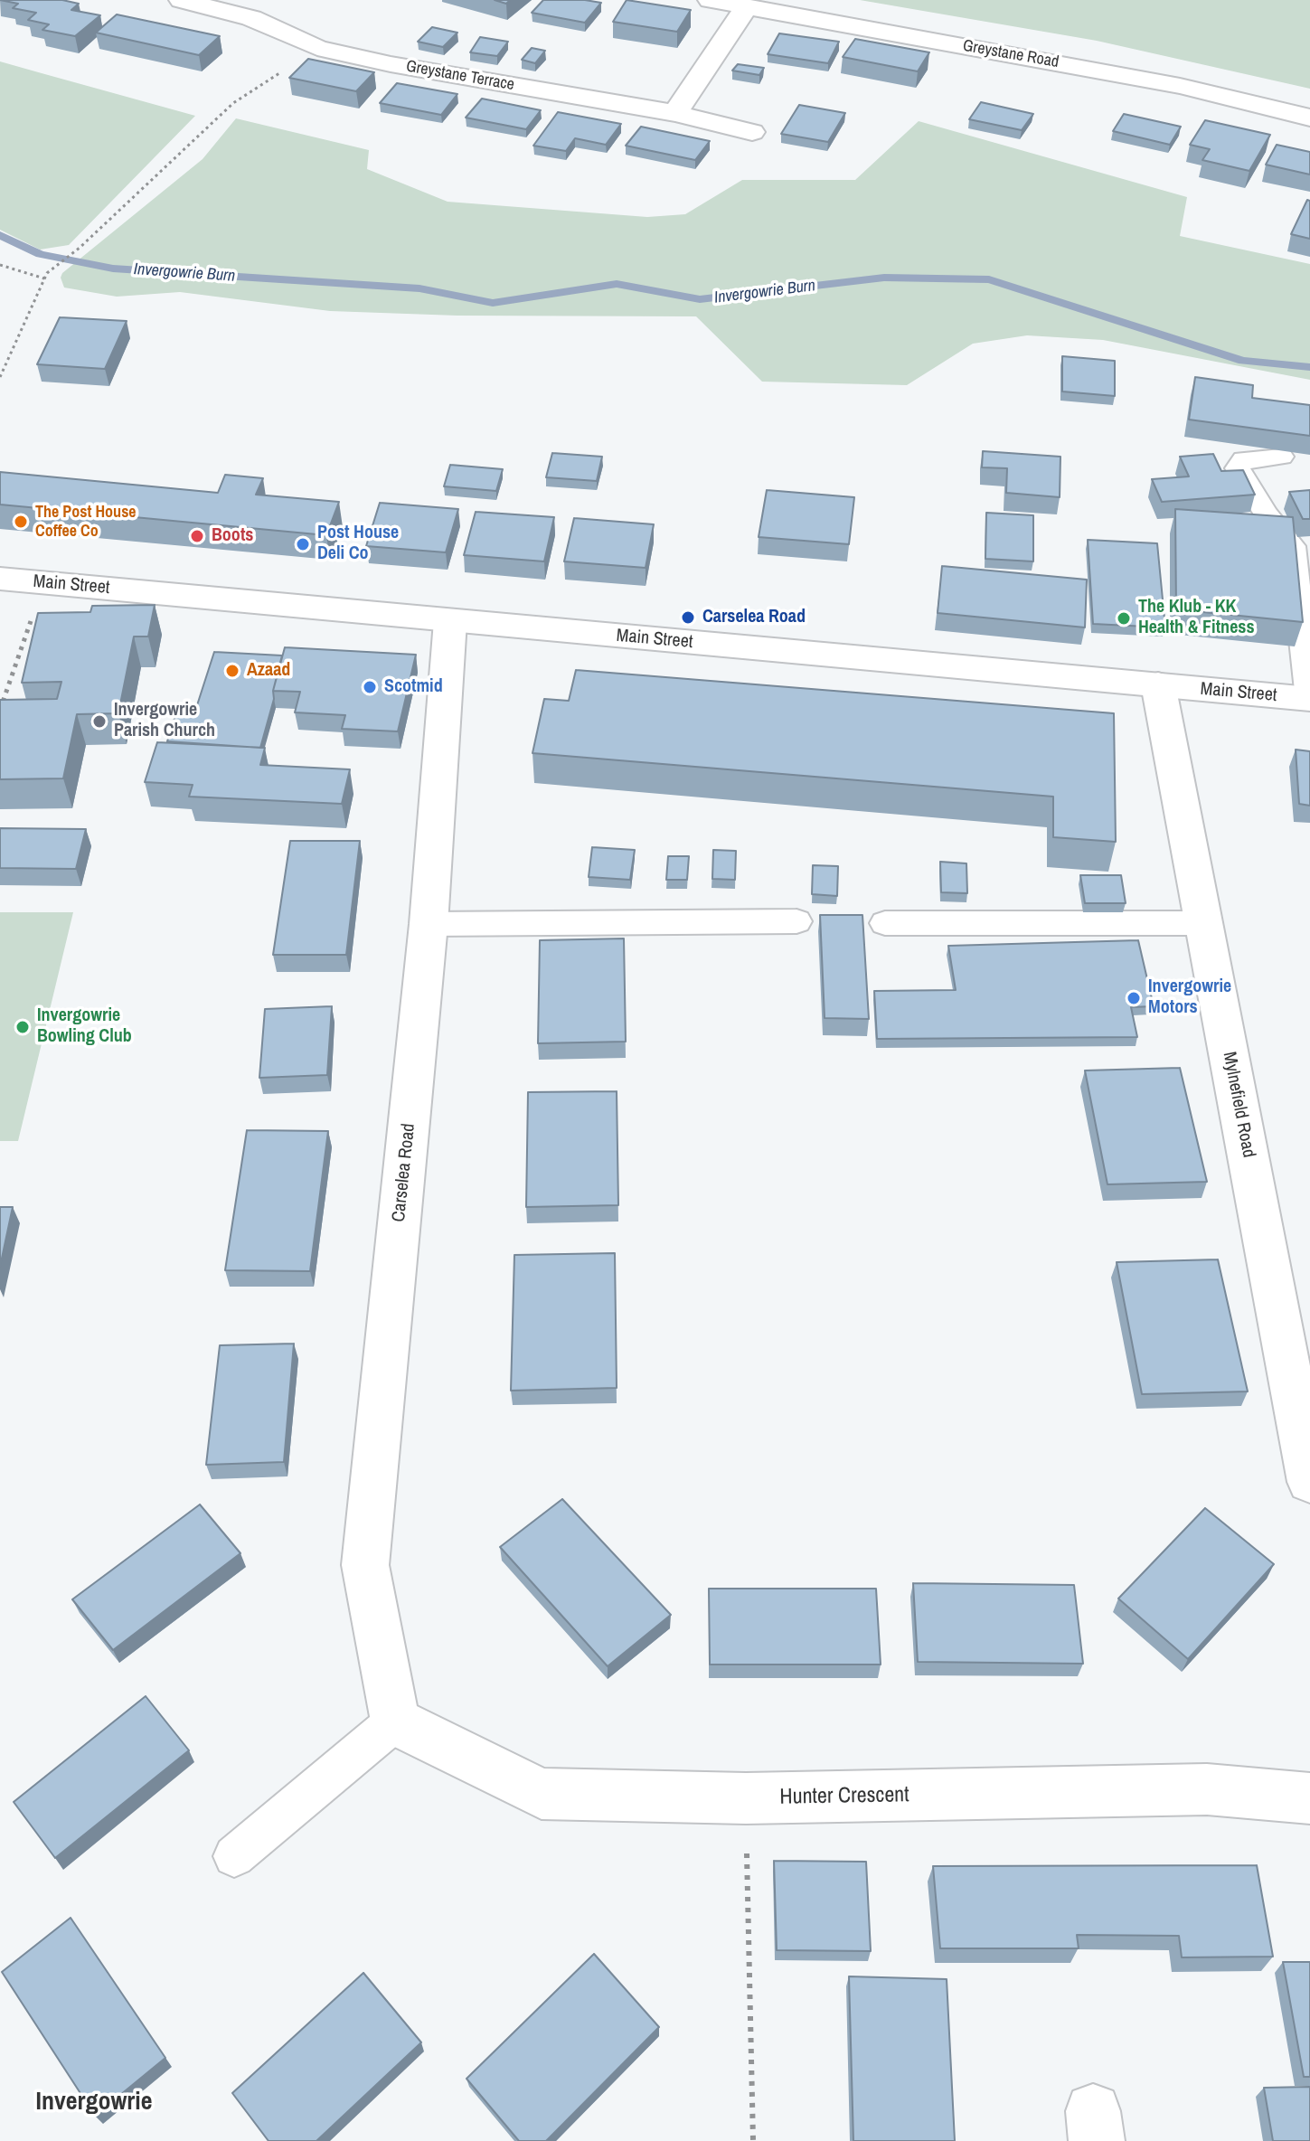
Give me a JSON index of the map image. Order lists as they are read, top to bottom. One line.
{"streets":{"street":["Greystane Road","Greystane Terrace","Main Street","Mylnefield Road","Carselea Road","Hunter Crescent"]},"crossings":[["Main Street","Mylnefield Road"],["Main Street","Carselea Road"],["Carselea Road","Hunter Crescent"]],"districts":["Invergowrie"],"water":["Invergowrie Burn"],"places":["The Post House Coffee Co","Boots","Post House Deli Co","Carselea Road","The Klub - KK Health & Fitness","Azaad","Scotmid","Invergowrie Parish Church","Invergowrie Motors","Invergowrie Bowling Club"]}
